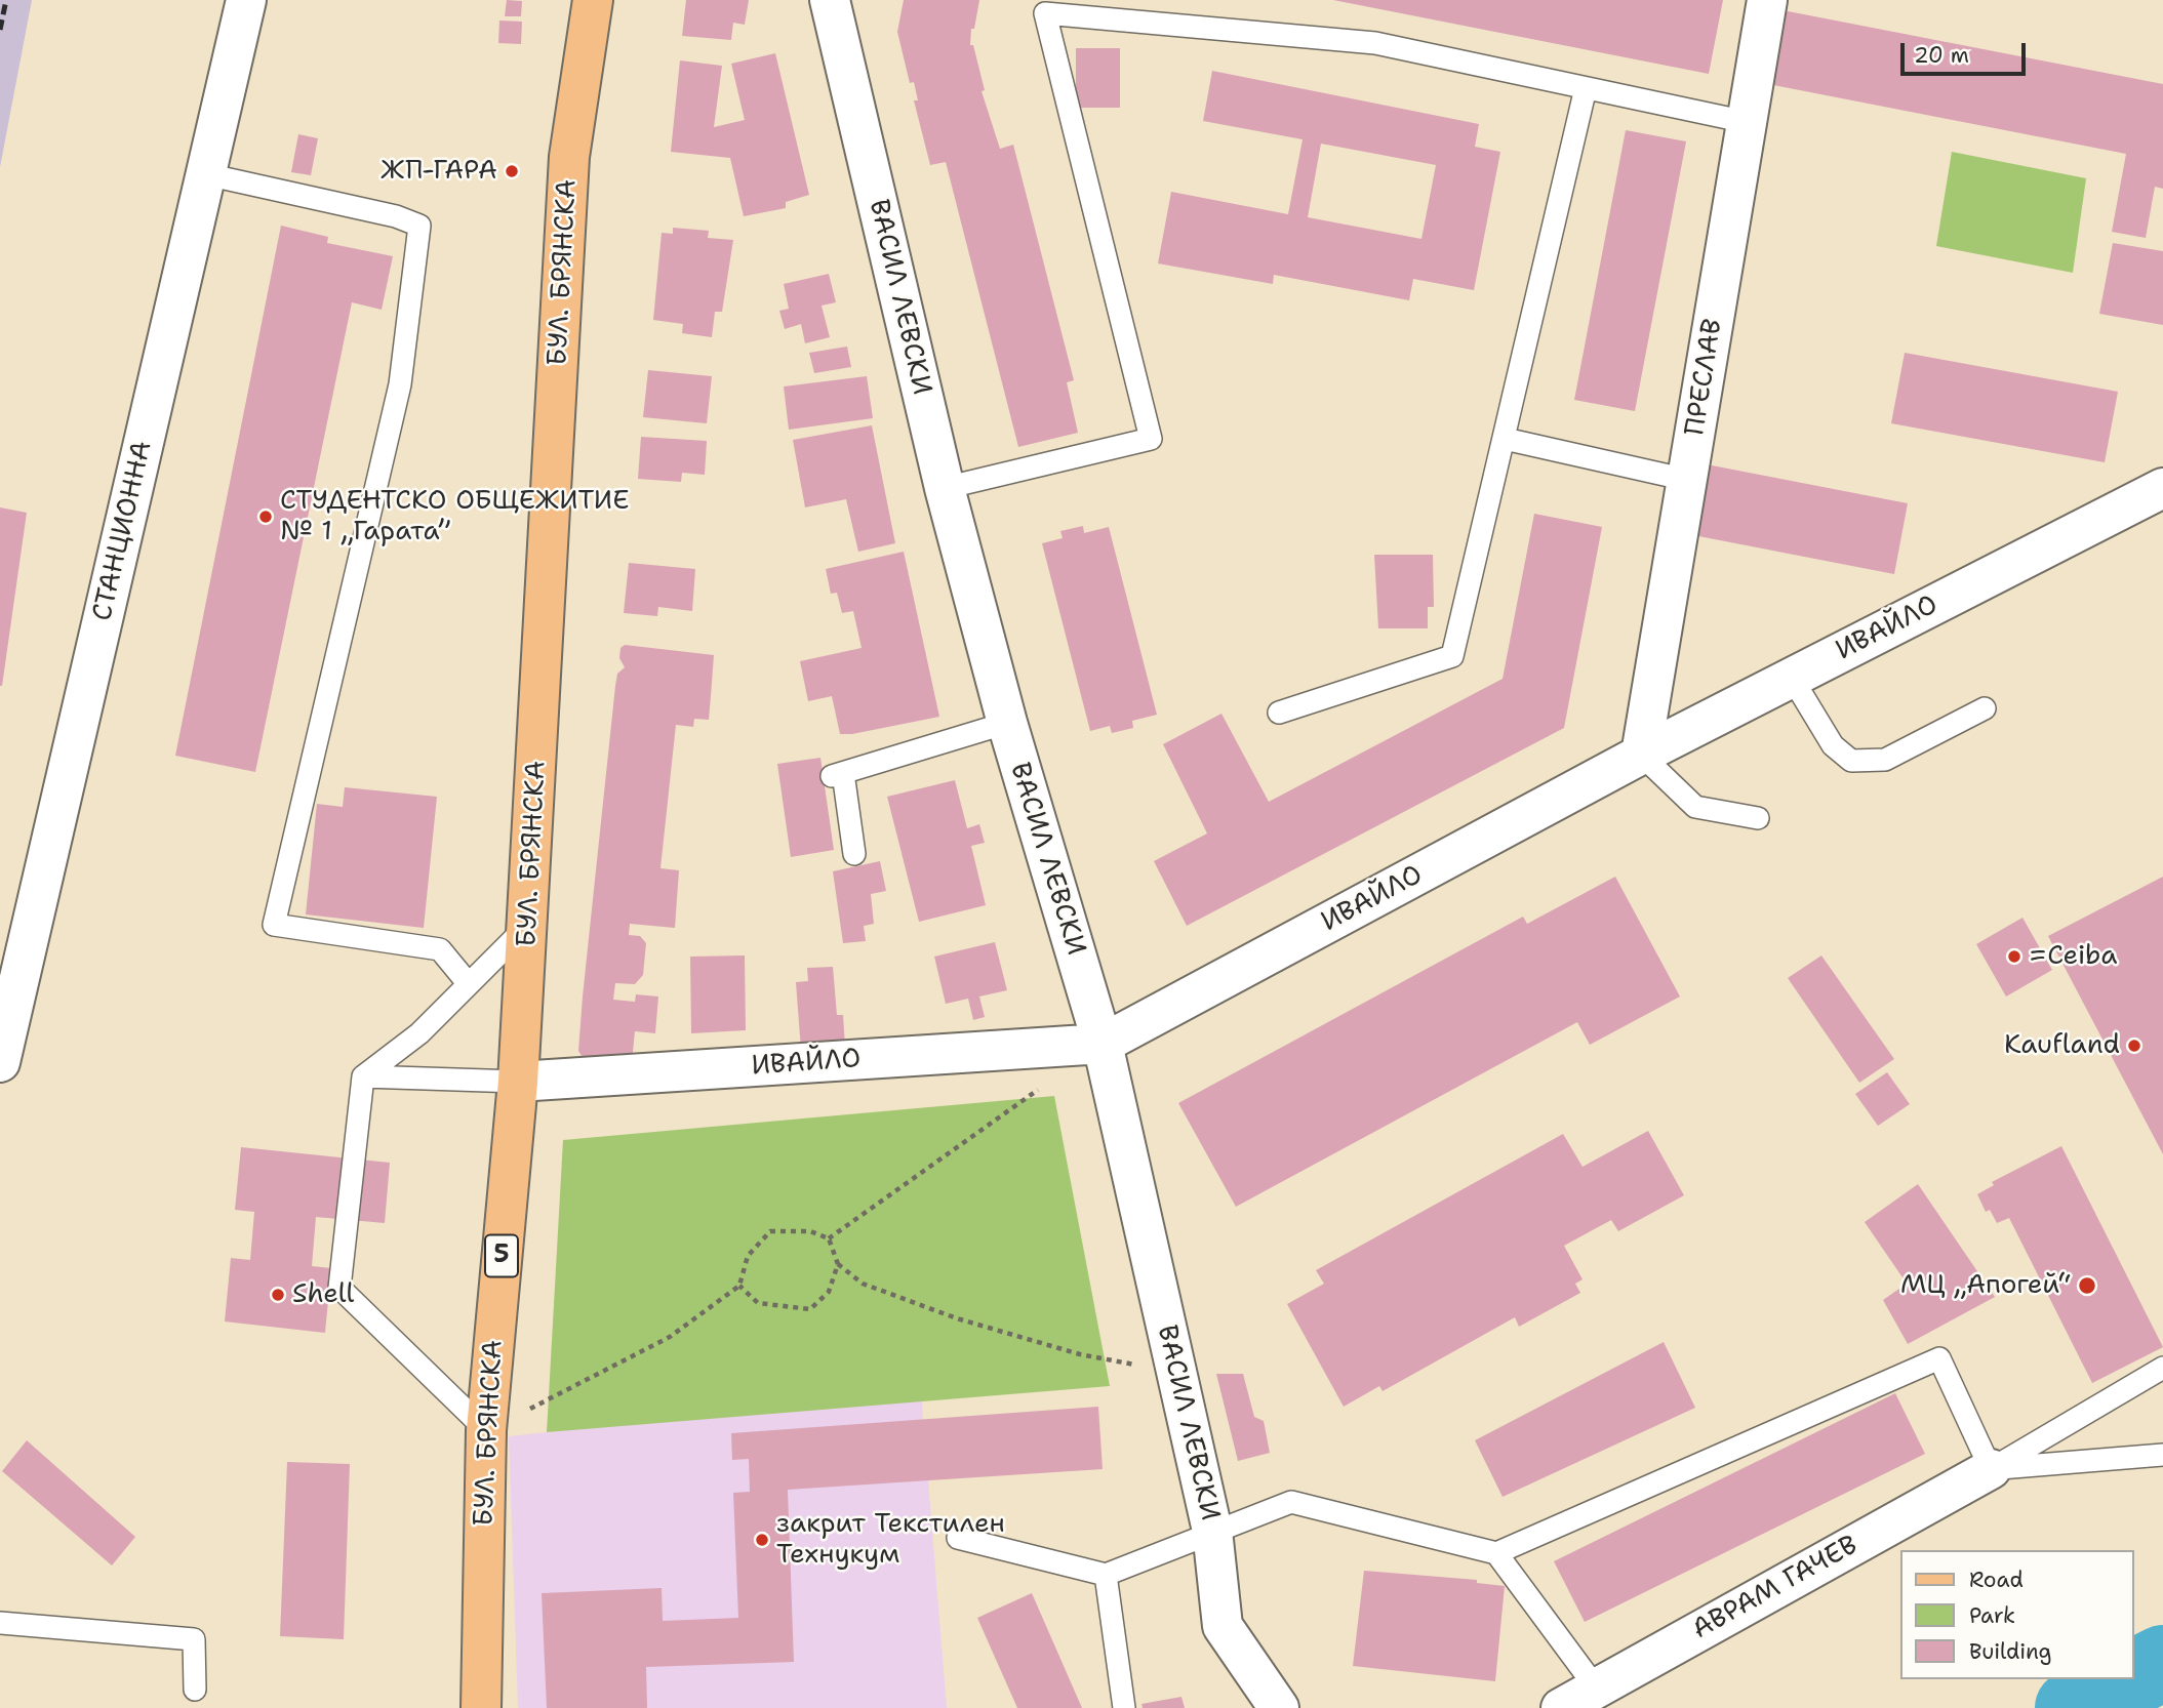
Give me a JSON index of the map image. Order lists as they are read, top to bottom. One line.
{"streets":{"main road":["БУЛ. БРЯНСКА","5"],"street":["ВАСИЛ ЛЕВСКИ","ПРЕСЛАВ","СТАНЦИОННА","ИВАЙЛО","АВРАМ ГАЧЕВ"]},"crossings":[["БУЛ. БРЯНСКА","ИВАЙЛО"],["ВАСИЛ ЛЕВСКИ","ИВАЙЛО"],["ПРЕСЛАВ","ИВАЙЛО"]],"places":["ЖП-ГАРА","СТУДЕНТСКО ОБЩЕЖИТИЕ № 1 „Гарата”","=Ceiba","Kaufland","МЦ „Апогей“","Shell","закрит Текстилен Технукум"],"legend":["Road","Park","Building"],"scale_bar":"20 m"}
